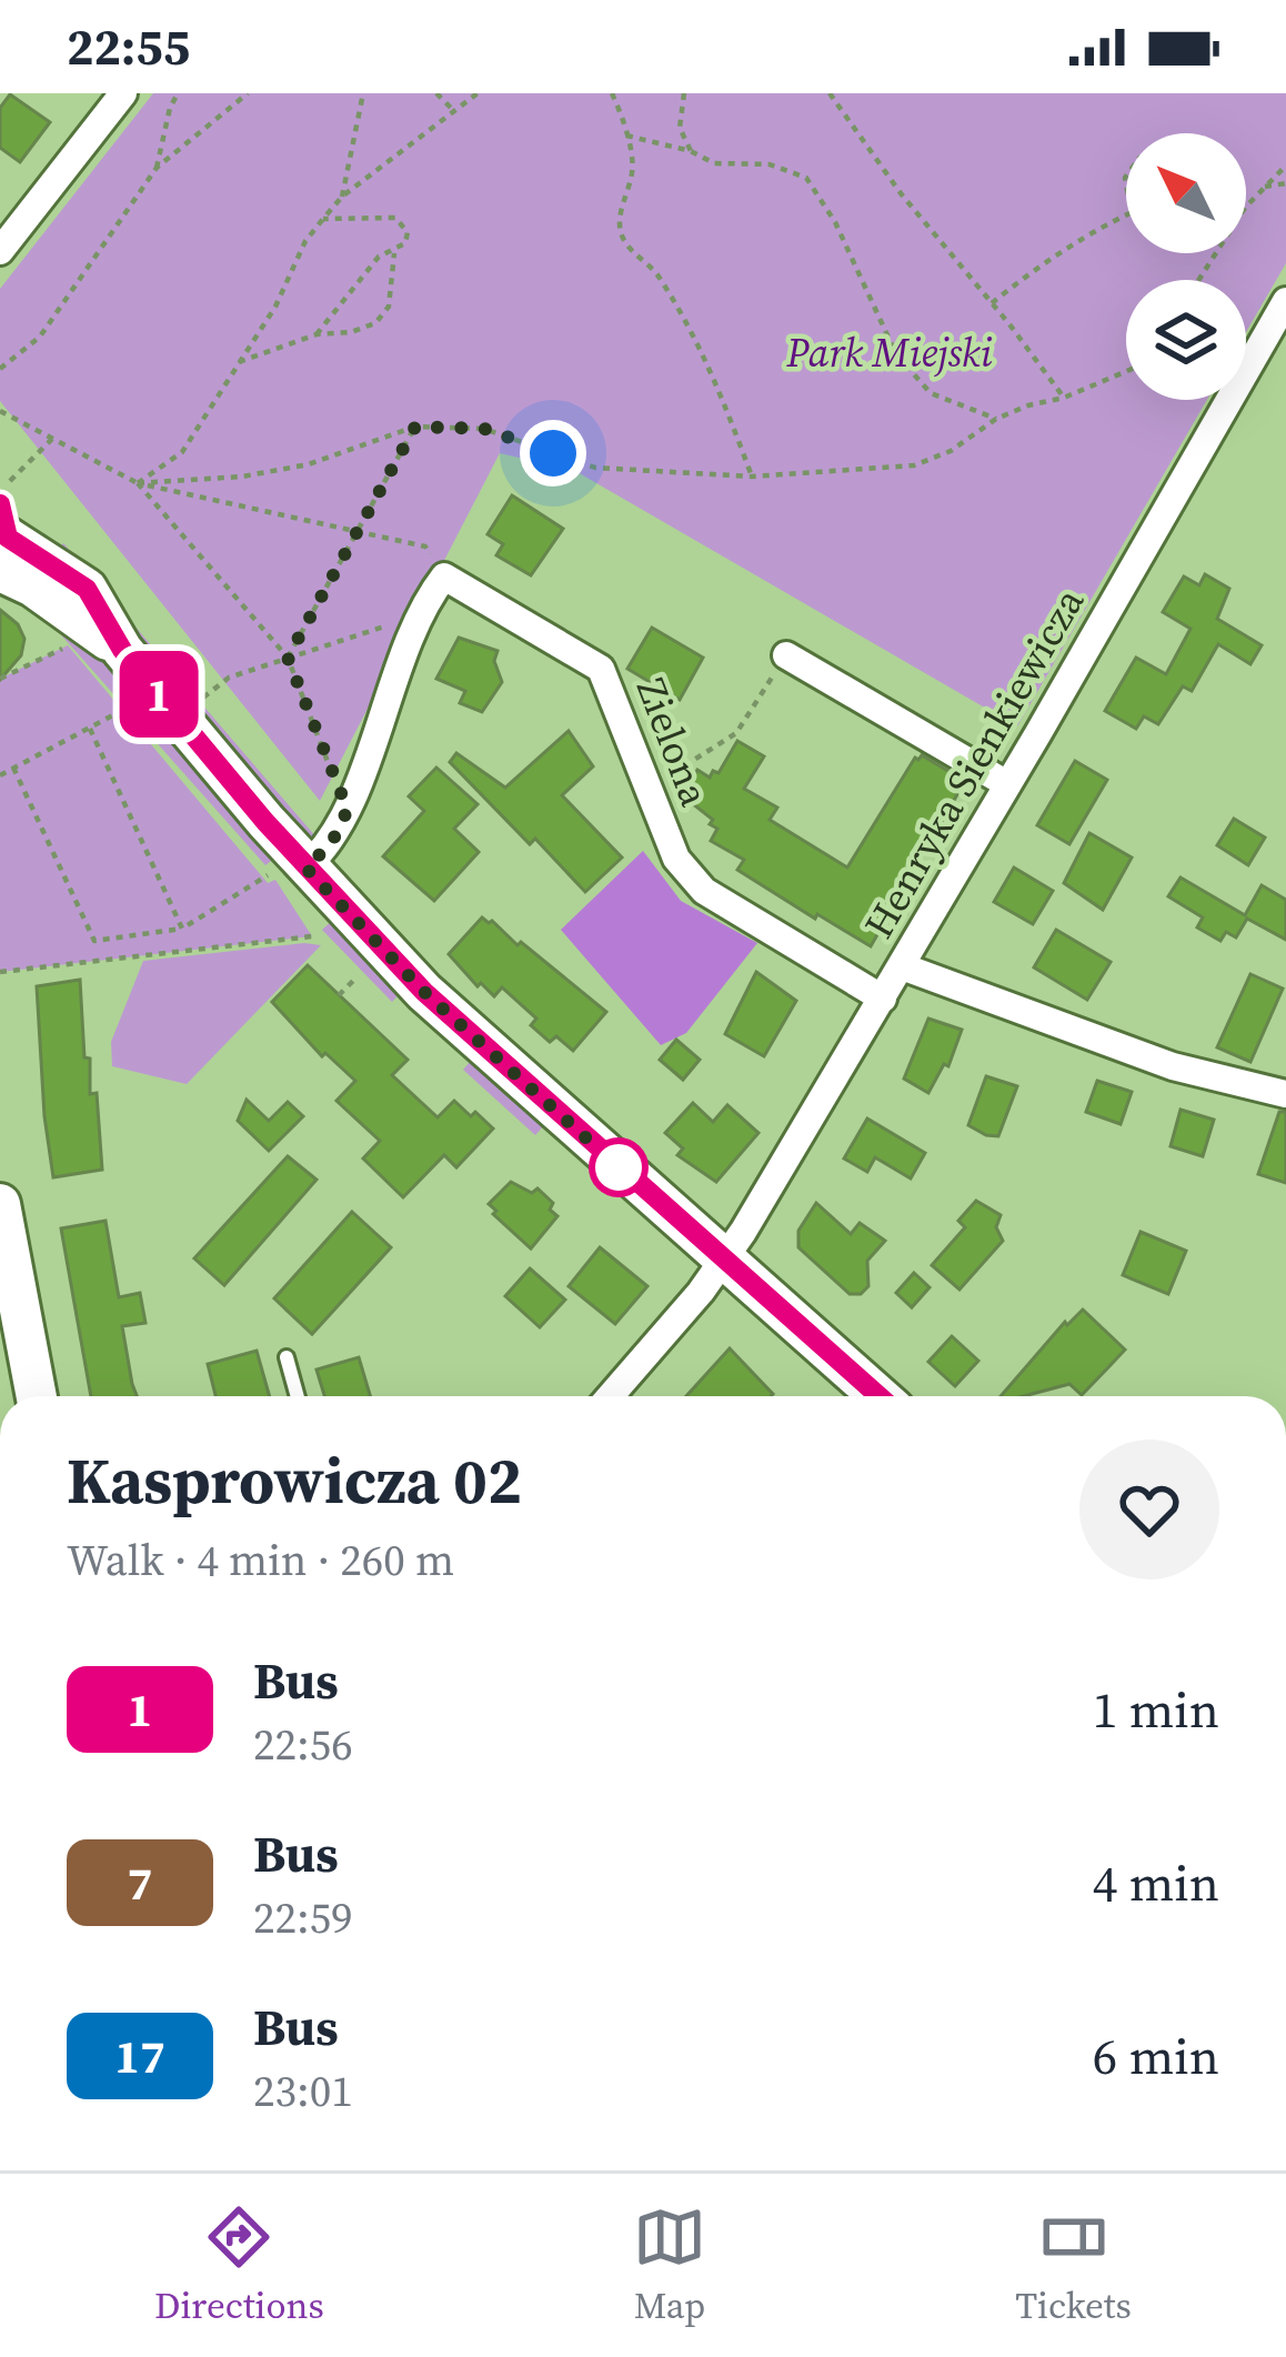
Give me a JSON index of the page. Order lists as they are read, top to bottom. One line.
{"streets":{"street":["Zielona","Henryka Sienkiewicza"]},"crossings":[["Zielona","Henryka Sienkiewicza"]],"parks":["Park Miejski"],"lines":["bus line 1"],"north":"top left","page":{"status":"22:55","on_map":"1","heading":["Kasprowicza 02","Walk · 4 min · 260 m"],"list":[{"mark":"1","name":"Bus","note":"22:56","value":"1 min"},{"mark":"7","name":"Bus","note":"22:59","value":"4 min"},{"mark":"17","name":"Bus","note":"23:01","value":"6 min"}],"tabs":["Directions","Map","Tickets"]}}
